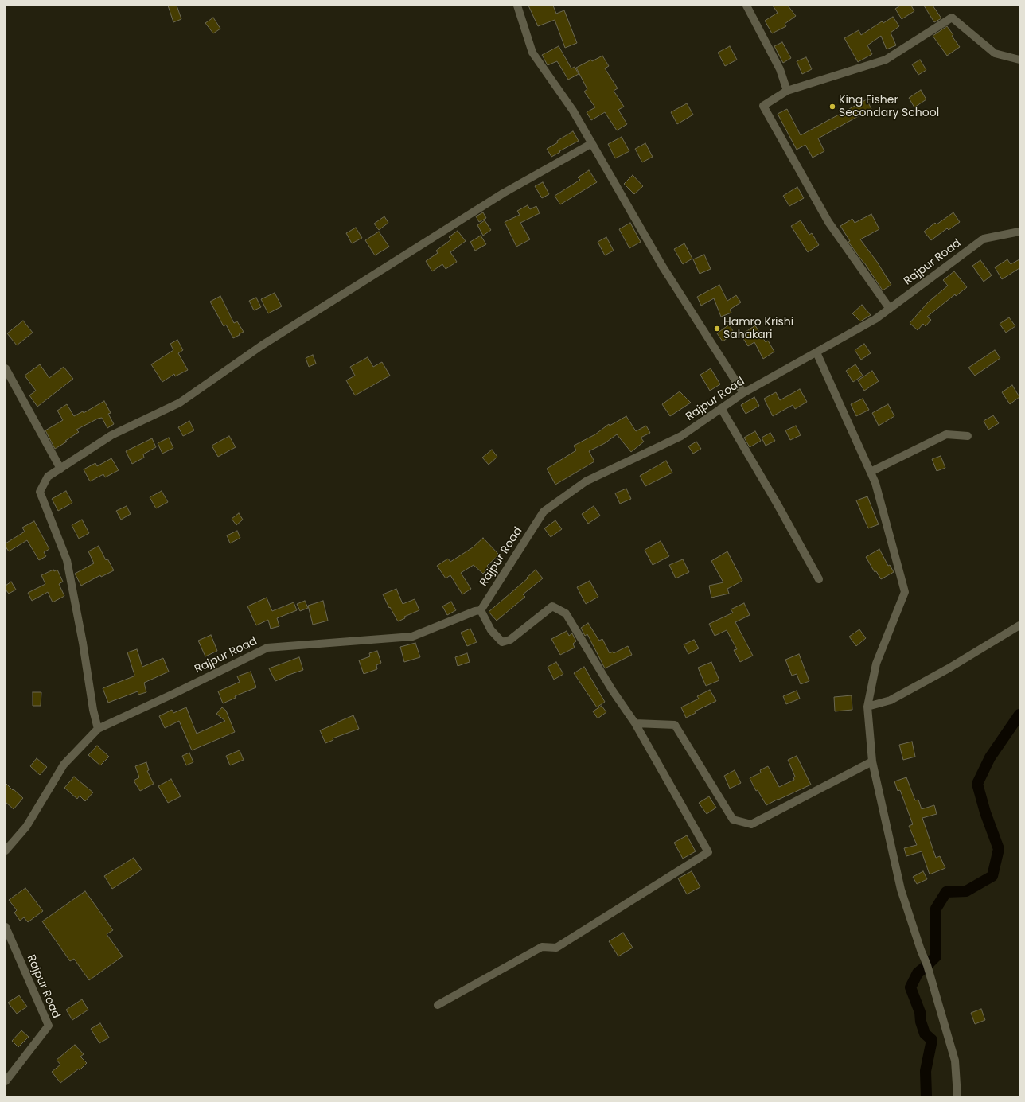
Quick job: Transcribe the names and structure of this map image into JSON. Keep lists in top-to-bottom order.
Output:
{
  "streets": {
    "street": ["Rajpur Road"]
  },
  "places": ["King Fisher Secondary School", "Hamro Krishi Sahakari"]
}
